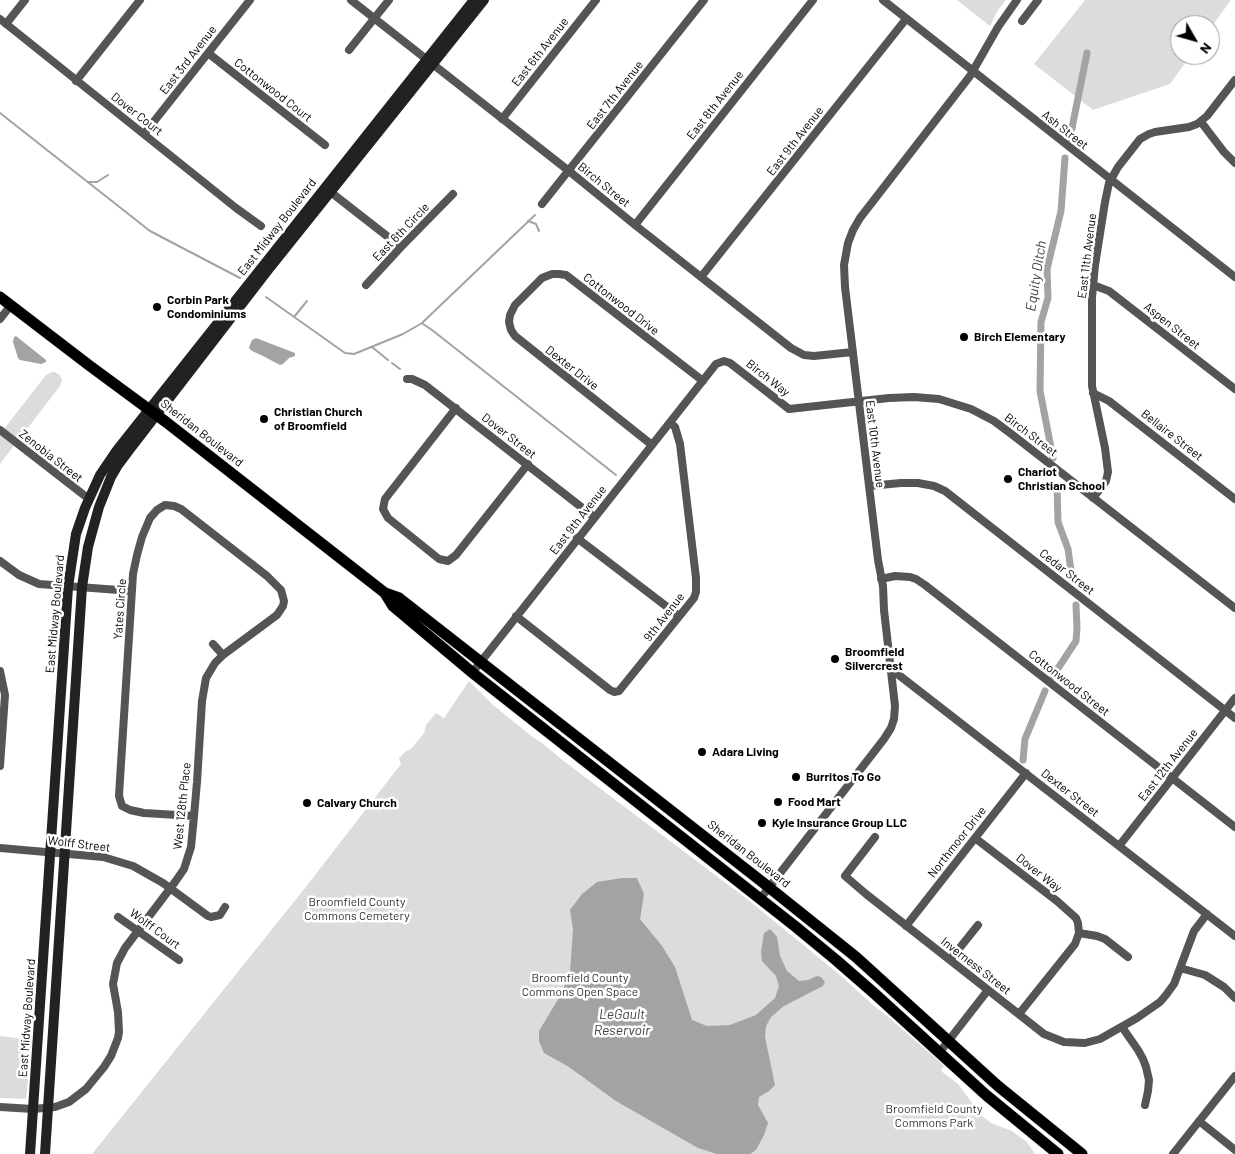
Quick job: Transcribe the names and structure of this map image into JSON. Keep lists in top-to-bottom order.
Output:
{
  "streets": {
    "main road": ["East Midway Boulevard", "Sheridan Boulevard"],
    "street": [
      "East 6th Avenue",
      "East 3rd Avenue",
      "Cottonwood Court",
      "East 7th Avenue",
      "East 8th Avenue",
      "Dover Court",
      "Ash Street",
      "East 9th Avenue",
      "Birch Street",
      "East 6th Circle",
      "East 11th Avenue",
      "Cottonwood Drive",
      "Aspen Street",
      "Dexter Drive",
      "Birch Way",
      "Bellaire Street",
      "Dover Street",
      "East 10th Avenue",
      "Zenobia Street",
      "Cedar Street",
      "Yates Circle",
      "9th Avenue",
      "Cottonwood Street",
      "East 12th Avenue",
      "Dexter Street",
      "West 128th Place",
      "Northmoor Drive",
      "Wolff Street",
      "Dover Way",
      "Wolff Court",
      "Inverness Street"
    ]
  },
  "crossings": [
    ["East 6th Avenue", "Birch Street"],
    ["East 3rd Avenue", "Cottonwood Court"],
    ["East 3rd Avenue", "Dover Court"],
    ["East 7th Avenue", "Birch Street"],
    ["East 8th Avenue", "Birch Street"],
    ["Ash Street", "East 9th Avenue"],
    ["Ash Street", "East 11th Avenue"],
    ["Ash Street", "East 10th Avenue"],
    ["East 9th Avenue", "Birch Street"],
    ["East 9th Avenue", "Cottonwood Drive"],
    ["East 9th Avenue", "Dexter Drive"],
    ["East 9th Avenue", "Birch Way"],
    ["East 9th Avenue", "Sheridan Boulevard"],
    ["East 9th Avenue", "Dover Street"],
    ["East 9th Avenue", "9th Avenue"],
    ["Birch Street", "East Midway Boulevard"],
    ["Birch Street", "East 11th Avenue"],
    ["Birch Street", "Birch Way"],
    ["Birch Street", "East 10th Avenue"],
    ["East Midway Boulevard", "Sheridan Boulevard"],
    ["East Midway Boulevard", "Zenobia Street"],
    ["East Midway Boulevard", "West 128th Place"],
    ["East Midway Boulevard", "Wolff Street"],
    ["East 11th Avenue", "Aspen Street"],
    ["East 11th Avenue", "Bellaire Street"],
    ["Cottonwood Drive", "Dexter Drive"],
    ["Cottonwood Drive", "Birch Way"],
    ["Birch Way", "East 10th Avenue"],
    ["Sheridan Boulevard", "East 10th Avenue"],
    ["East 10th Avenue", "Cedar Street"],
    ["East 10th Avenue", "Cottonwood Street"],
    ["East 10th Avenue", "Dexter Street"],
    ["Cedar Street", "East 12th Avenue"],
    ["Yates Circle", "West 128th Place"],
    ["Cottonwood Street", "East 12th Avenue"],
    ["East 12th Avenue", "Dexter Street"],
    ["Dexter Street", "Northmoor Drive"],
    ["West 128th Place", "Wolff Street"],
    ["West 128th Place", "Wolff Court"],
    ["Northmoor Drive", "Dover Way"],
    ["Northmoor Drive", "Inverness Street"]
  ],
  "water": ["Equity Ditch", "LeGault Reservoir"],
  "parks": ["Broomfield County Commons Cemetery", "Broomfield County Commons Open Space", "Broomfield County Commons Park"],
  "places": [
    "Corbin Park Condominiums",
    "Birch Elementary",
    "Christian Church of Broomfield",
    "Chariot Christian School",
    "Broomfield Silvercrest",
    "Adara Living",
    "Burritos To Go",
    "Food Mart",
    "Calvary Church",
    "Kyle Insurance Group LLC"
  ],
  "north": "bottom right"
}
